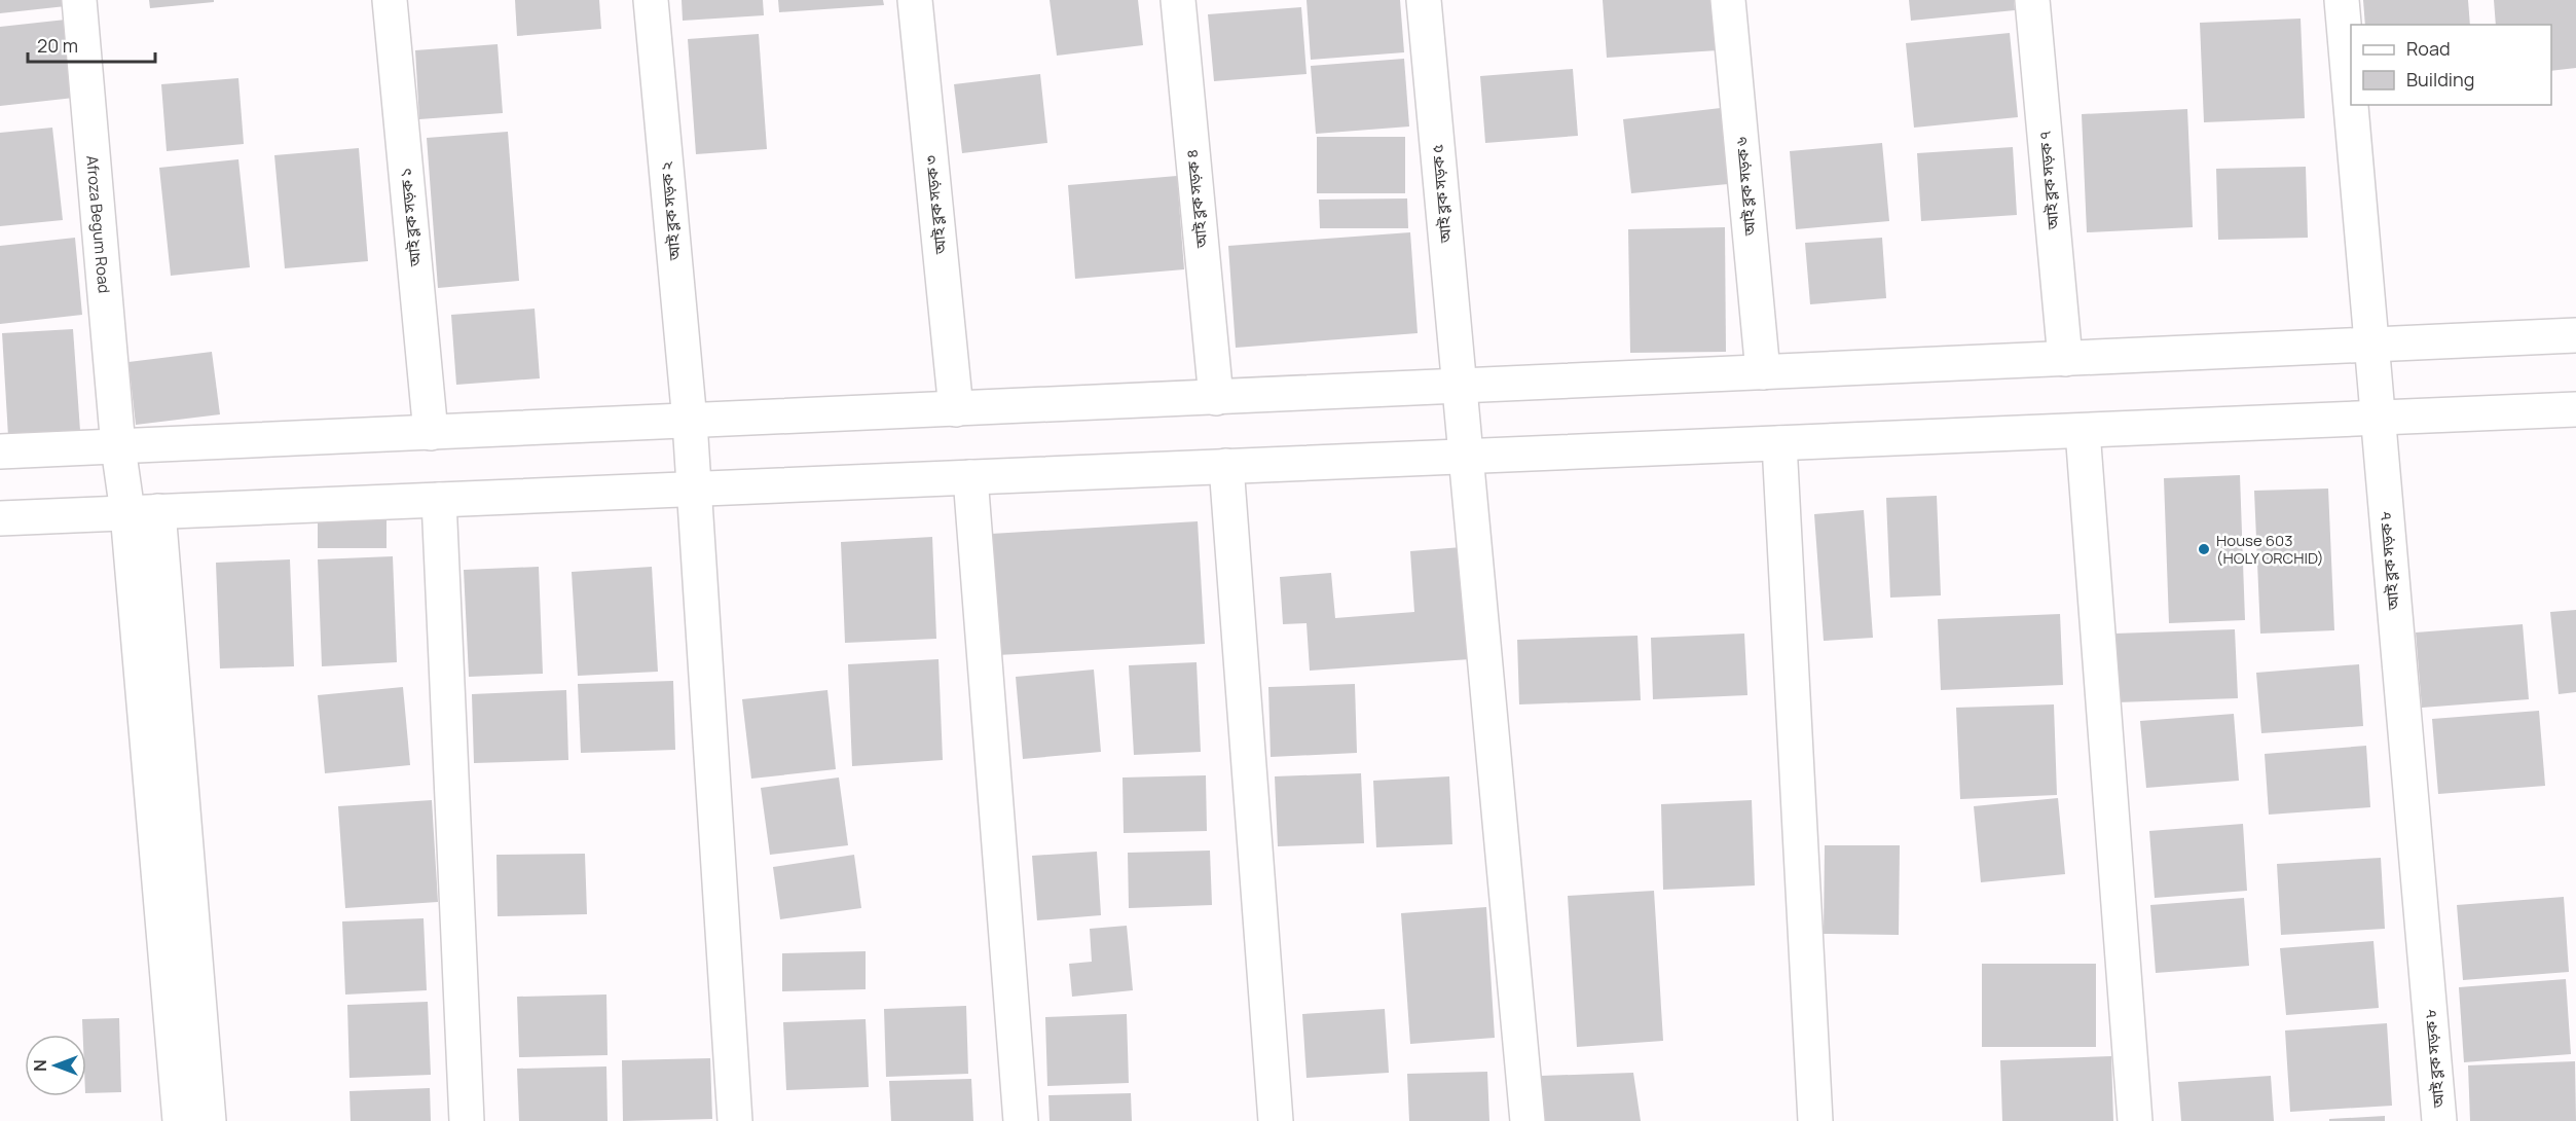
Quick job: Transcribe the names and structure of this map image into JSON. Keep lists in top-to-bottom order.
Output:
{
  "streets": {
    "street": [
      "আই ব্লক সড়ক ৭",
      "আই ব্লক সড়ক ৬",
      "আই ব্লক সড়ক ৫",
      "আই ব্লক সড়ক ৪",
      "আই ব্লক সড়ক ৩",
      "আই ব্লক সড়ক ২",
      "আই ব্লক সড়ক ১",
      "Afroza Begum Road",
      "আই ব্লক সড়ক ৮"
    ]
  },
  "places": ["House 603 (HOLY ORCHID)"],
  "legend": ["Road", "Building"],
  "scale_bar": "20 m",
  "north": "left"
}
